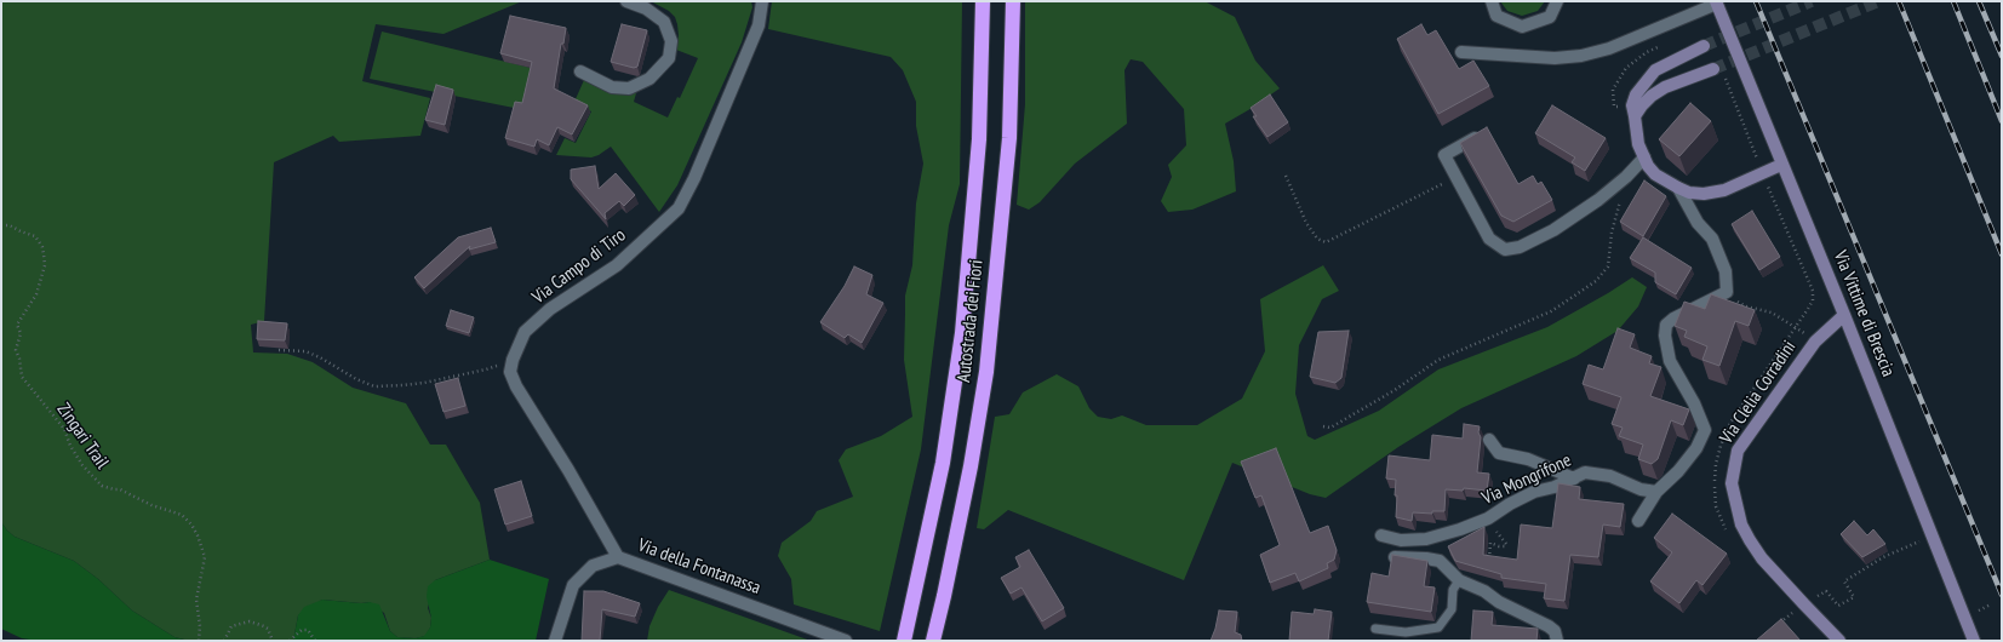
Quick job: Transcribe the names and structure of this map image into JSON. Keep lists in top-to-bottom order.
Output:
{
  "streets": {
    "highway": ["Autostrada dei Fiori"],
    "street": [
      "Via Campo di Tiro",
      "Via Vittime di Brescia",
      "Via Clelia Corradini",
      "Via Mongrifone",
      "Via della Fontanassa"
    ],
    "path": ["Zingari Trail"]
  },
  "crossings": [
    ["Via Campo di Tiro", "Via della Fontanassa"],
    ["Via Vittime di Brescia", "Via Clelia Corradini"]
  ]
}
